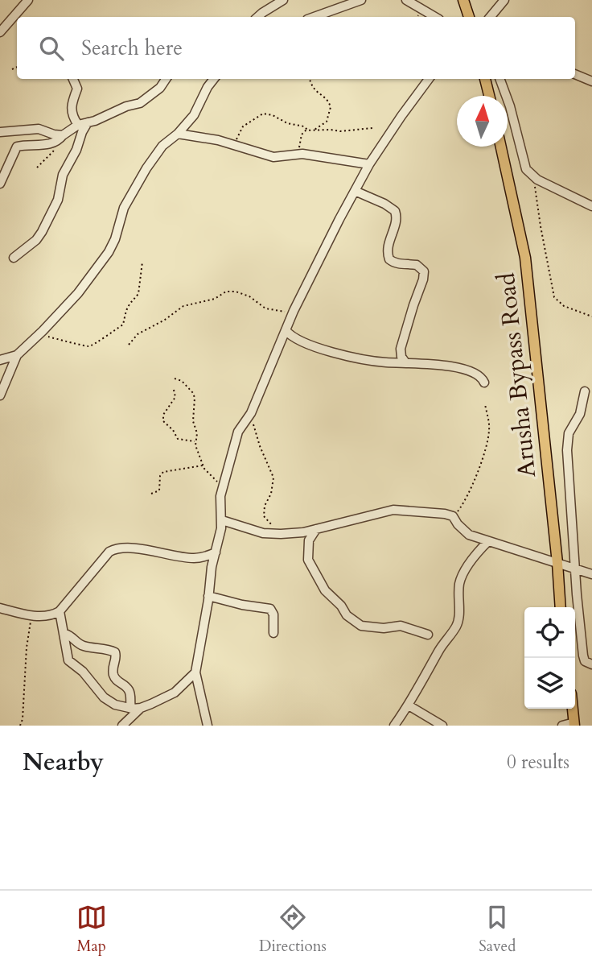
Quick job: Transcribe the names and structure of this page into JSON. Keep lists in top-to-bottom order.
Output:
{
  "streets": {
    "main road": ["Arusha Bypass Road"]
  },
  "north": "top",
  "page": {
    "search": "Search here",
    "heading": ["Nearby", "0 results"],
    "nav": ["Map", "Directions", "Saved"]
  }
}
